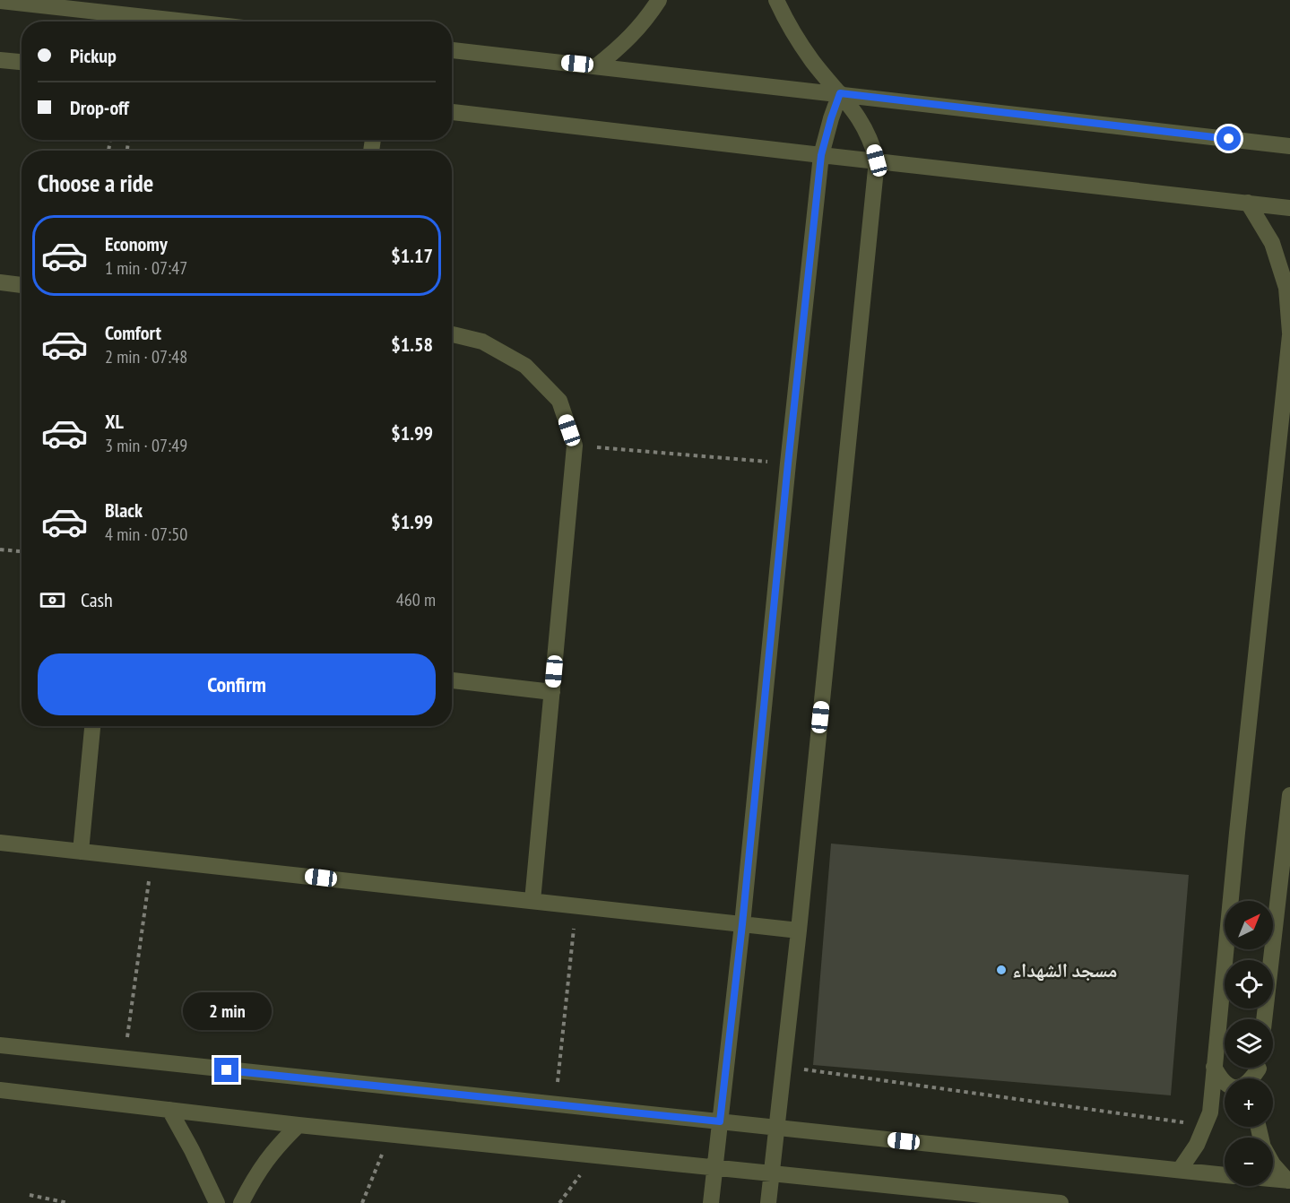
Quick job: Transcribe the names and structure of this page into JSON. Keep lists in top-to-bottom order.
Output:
{
  "places": ["مسجد الشهداء"],
  "north": "top right",
  "page": {
    "banner": ["Pickup", "Drop-off"],
    "heading": "Choose a ride",
    "list": [
      {
        "name": "Economy",
        "note": "1 min · 07:47",
        "value": "$1.17"
      },
      {
        "name": "Comfort",
        "note": "2 min · 07:48",
        "value": "$1.58"
      },
      {
        "name": "XL",
        "note": "3 min · 07:49",
        "value": "$1.99"
      },
      {
        "name": "Black",
        "note": "4 min · 07:50",
        "value": "$1.99"
      }
    ],
    "pay": ["Cash", "460 m"],
    "buttons": "Confirm",
    "map_buttons": ["+", "−"],
    "bubble": "2 min"
  }
}
